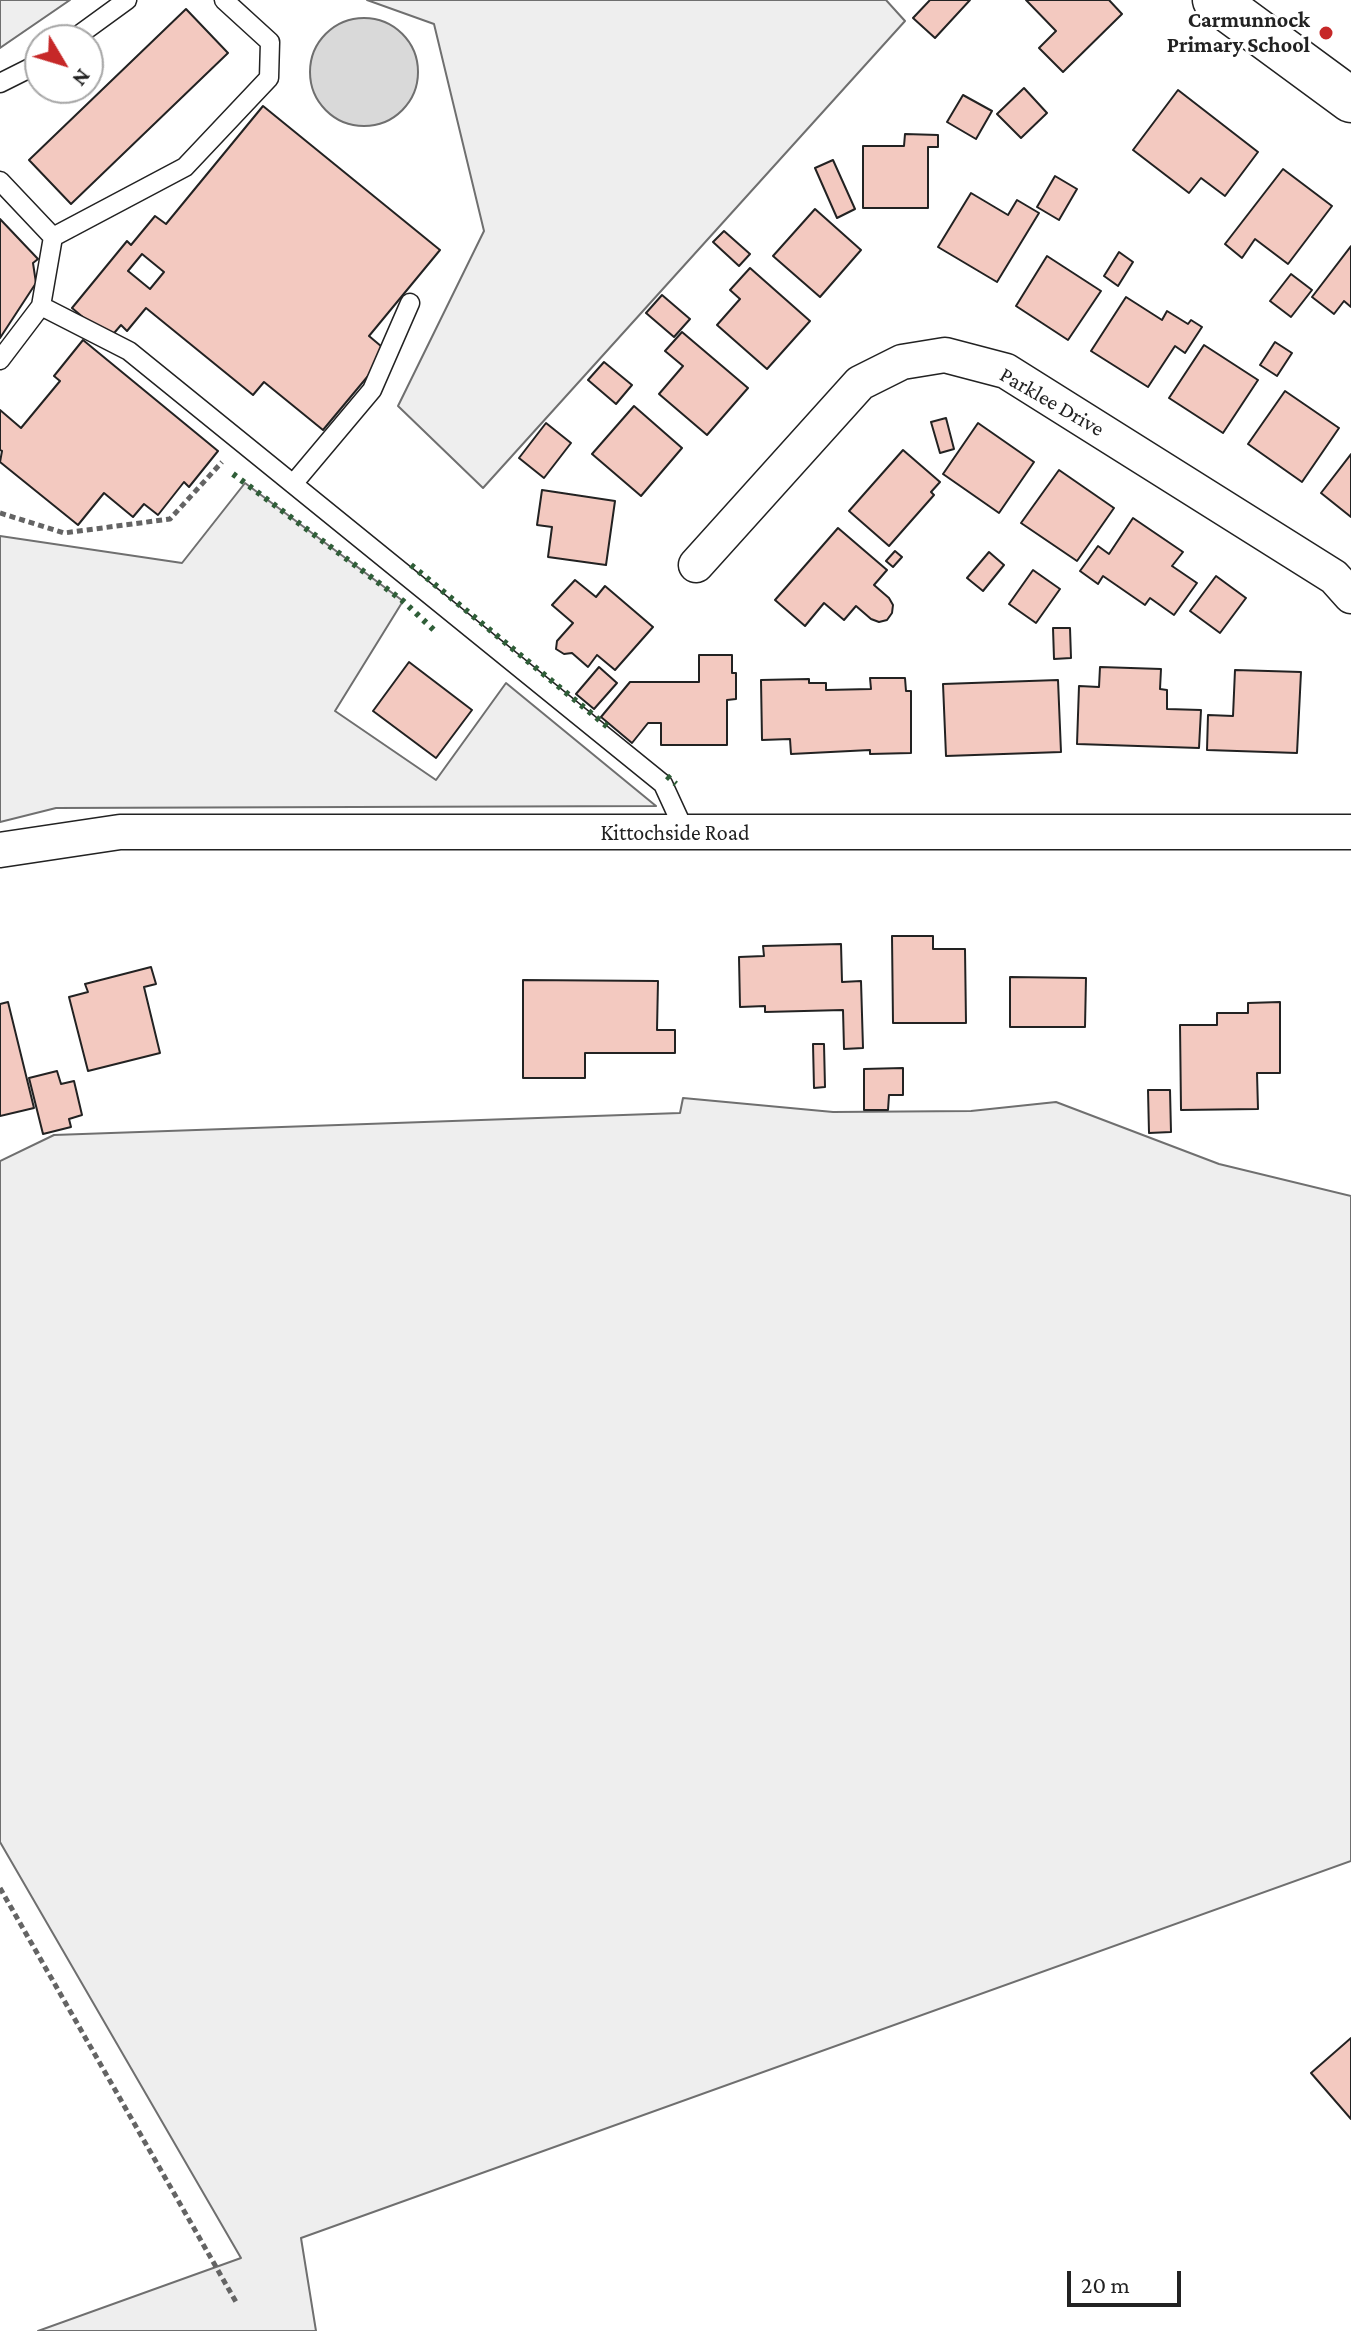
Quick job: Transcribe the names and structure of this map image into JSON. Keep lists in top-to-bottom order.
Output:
{
  "streets": {
    "street": ["Parklee Drive", "Kittochside Road"]
  },
  "places": ["Carmunnock Primary School"],
  "scale_bar": "20 m",
  "north": "bottom right"
}
